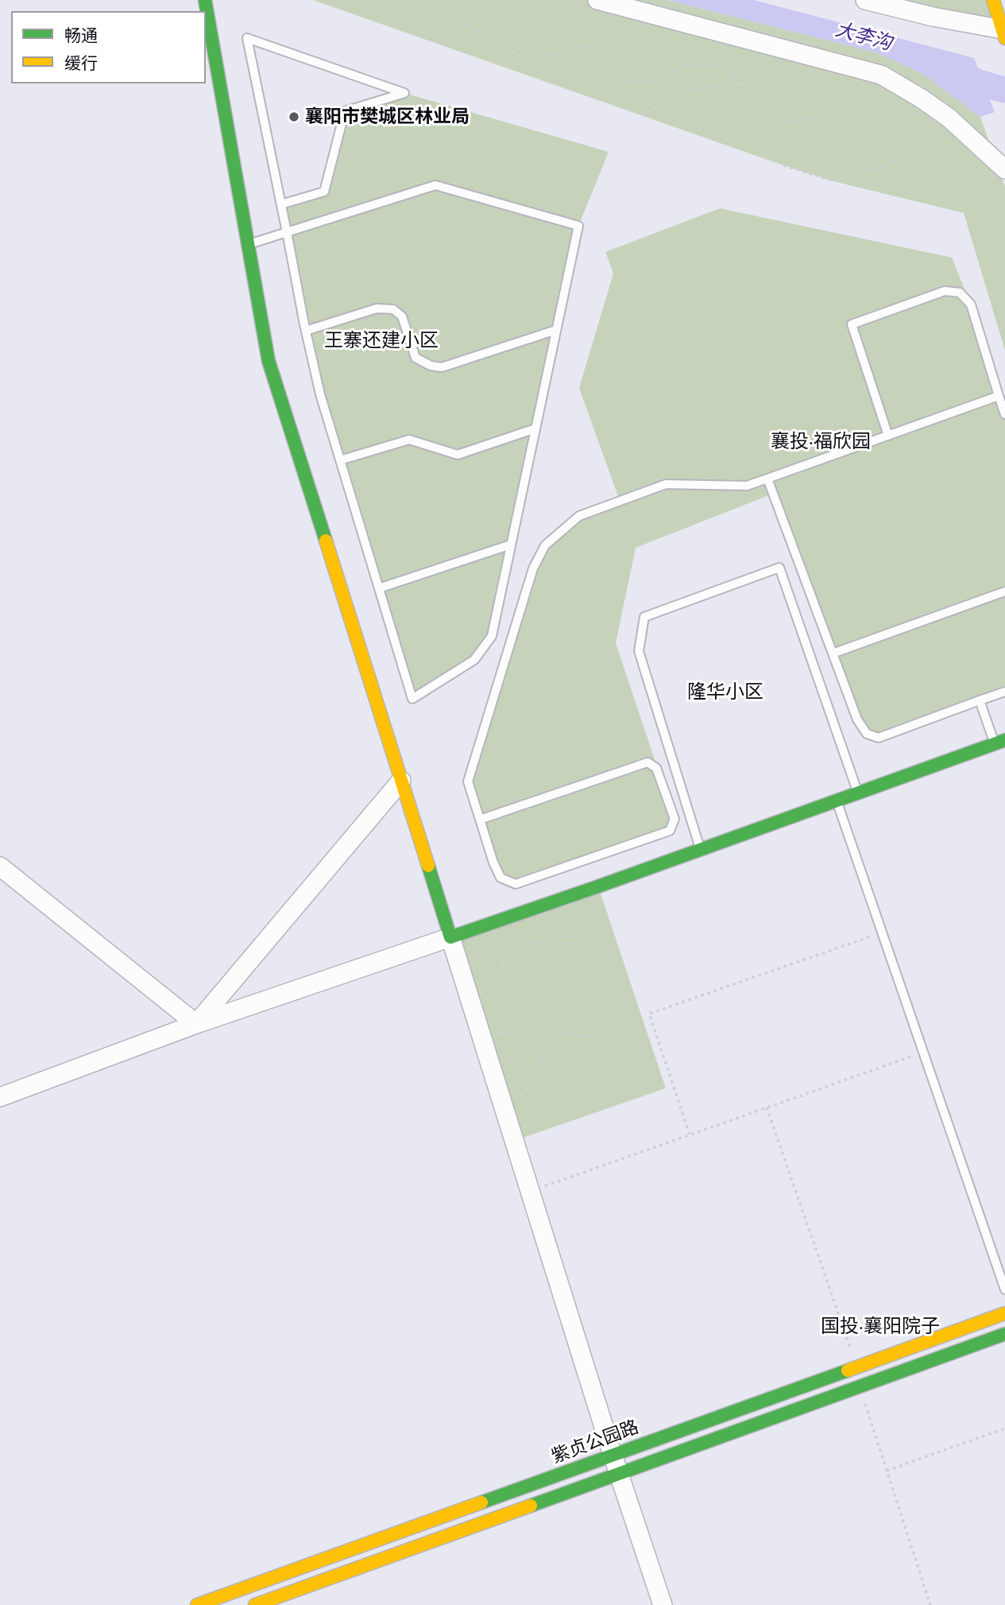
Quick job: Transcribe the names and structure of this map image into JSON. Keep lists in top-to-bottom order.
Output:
{
  "streets": {
    "main road": ["紫贞公园路"]
  },
  "districts": [
    "王寨还建小区",
    "襄投·福欣园",
    "隆华小区",
    "国投·襄阳院子"
  ],
  "water": ["大李沟"],
  "places": ["襄阳市樊城区林业局"],
  "legend": ["畅通", "缓行"]
}
